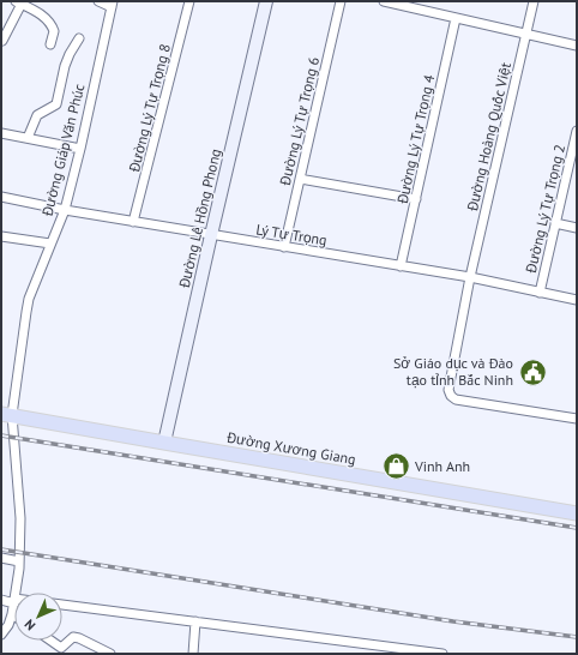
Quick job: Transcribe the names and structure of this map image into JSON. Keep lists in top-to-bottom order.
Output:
{
  "streets": {
    "main road": ["Đường Xương Giang"],
    "street": [
      "Đường Lý Tự Trọng 8",
      "Đường Lý Tự Trọng 6",
      "Đường Hoàng Quốc Việt",
      "Đường Lý Tự Trọng 4",
      "Đường Giáp Văn Phúc",
      "Đường Lý Tự Trọng 2",
      "Đường Lê Hồng Phong",
      "Lý Tự Trọng"
    ]
  },
  "crossings": [
    ["Đường Lý Tự Trọng 8", "Lý Tự Trọng"],
    ["Đường Lý Tự Trọng 6", "Lý Tự Trọng"],
    ["Đường Hoàng Quốc Việt", "Lý Tự Trọng"],
    ["Đường Lý Tự Trọng 4", "Lý Tự Trọng"],
    ["Đường Giáp Văn Phúc", "Lý Tự Trọng"],
    ["Đường Giáp Văn Phúc", "Đường Xương Giang"],
    ["Đường Lý Tự Trọng 2", "Lý Tự Trọng"],
    ["Đường Lê Hồng Phong", "Lý Tự Trọng"],
    ["Đường Lê Hồng Phong", "Đường Xương Giang"]
  ],
  "places": {
    "public building": ["Sở Giáo dục và Đào tạo tỉnh Bắc Ninh"],
    "shop": ["Vinh Anh"]
  },
  "north": "bottom left"
}
